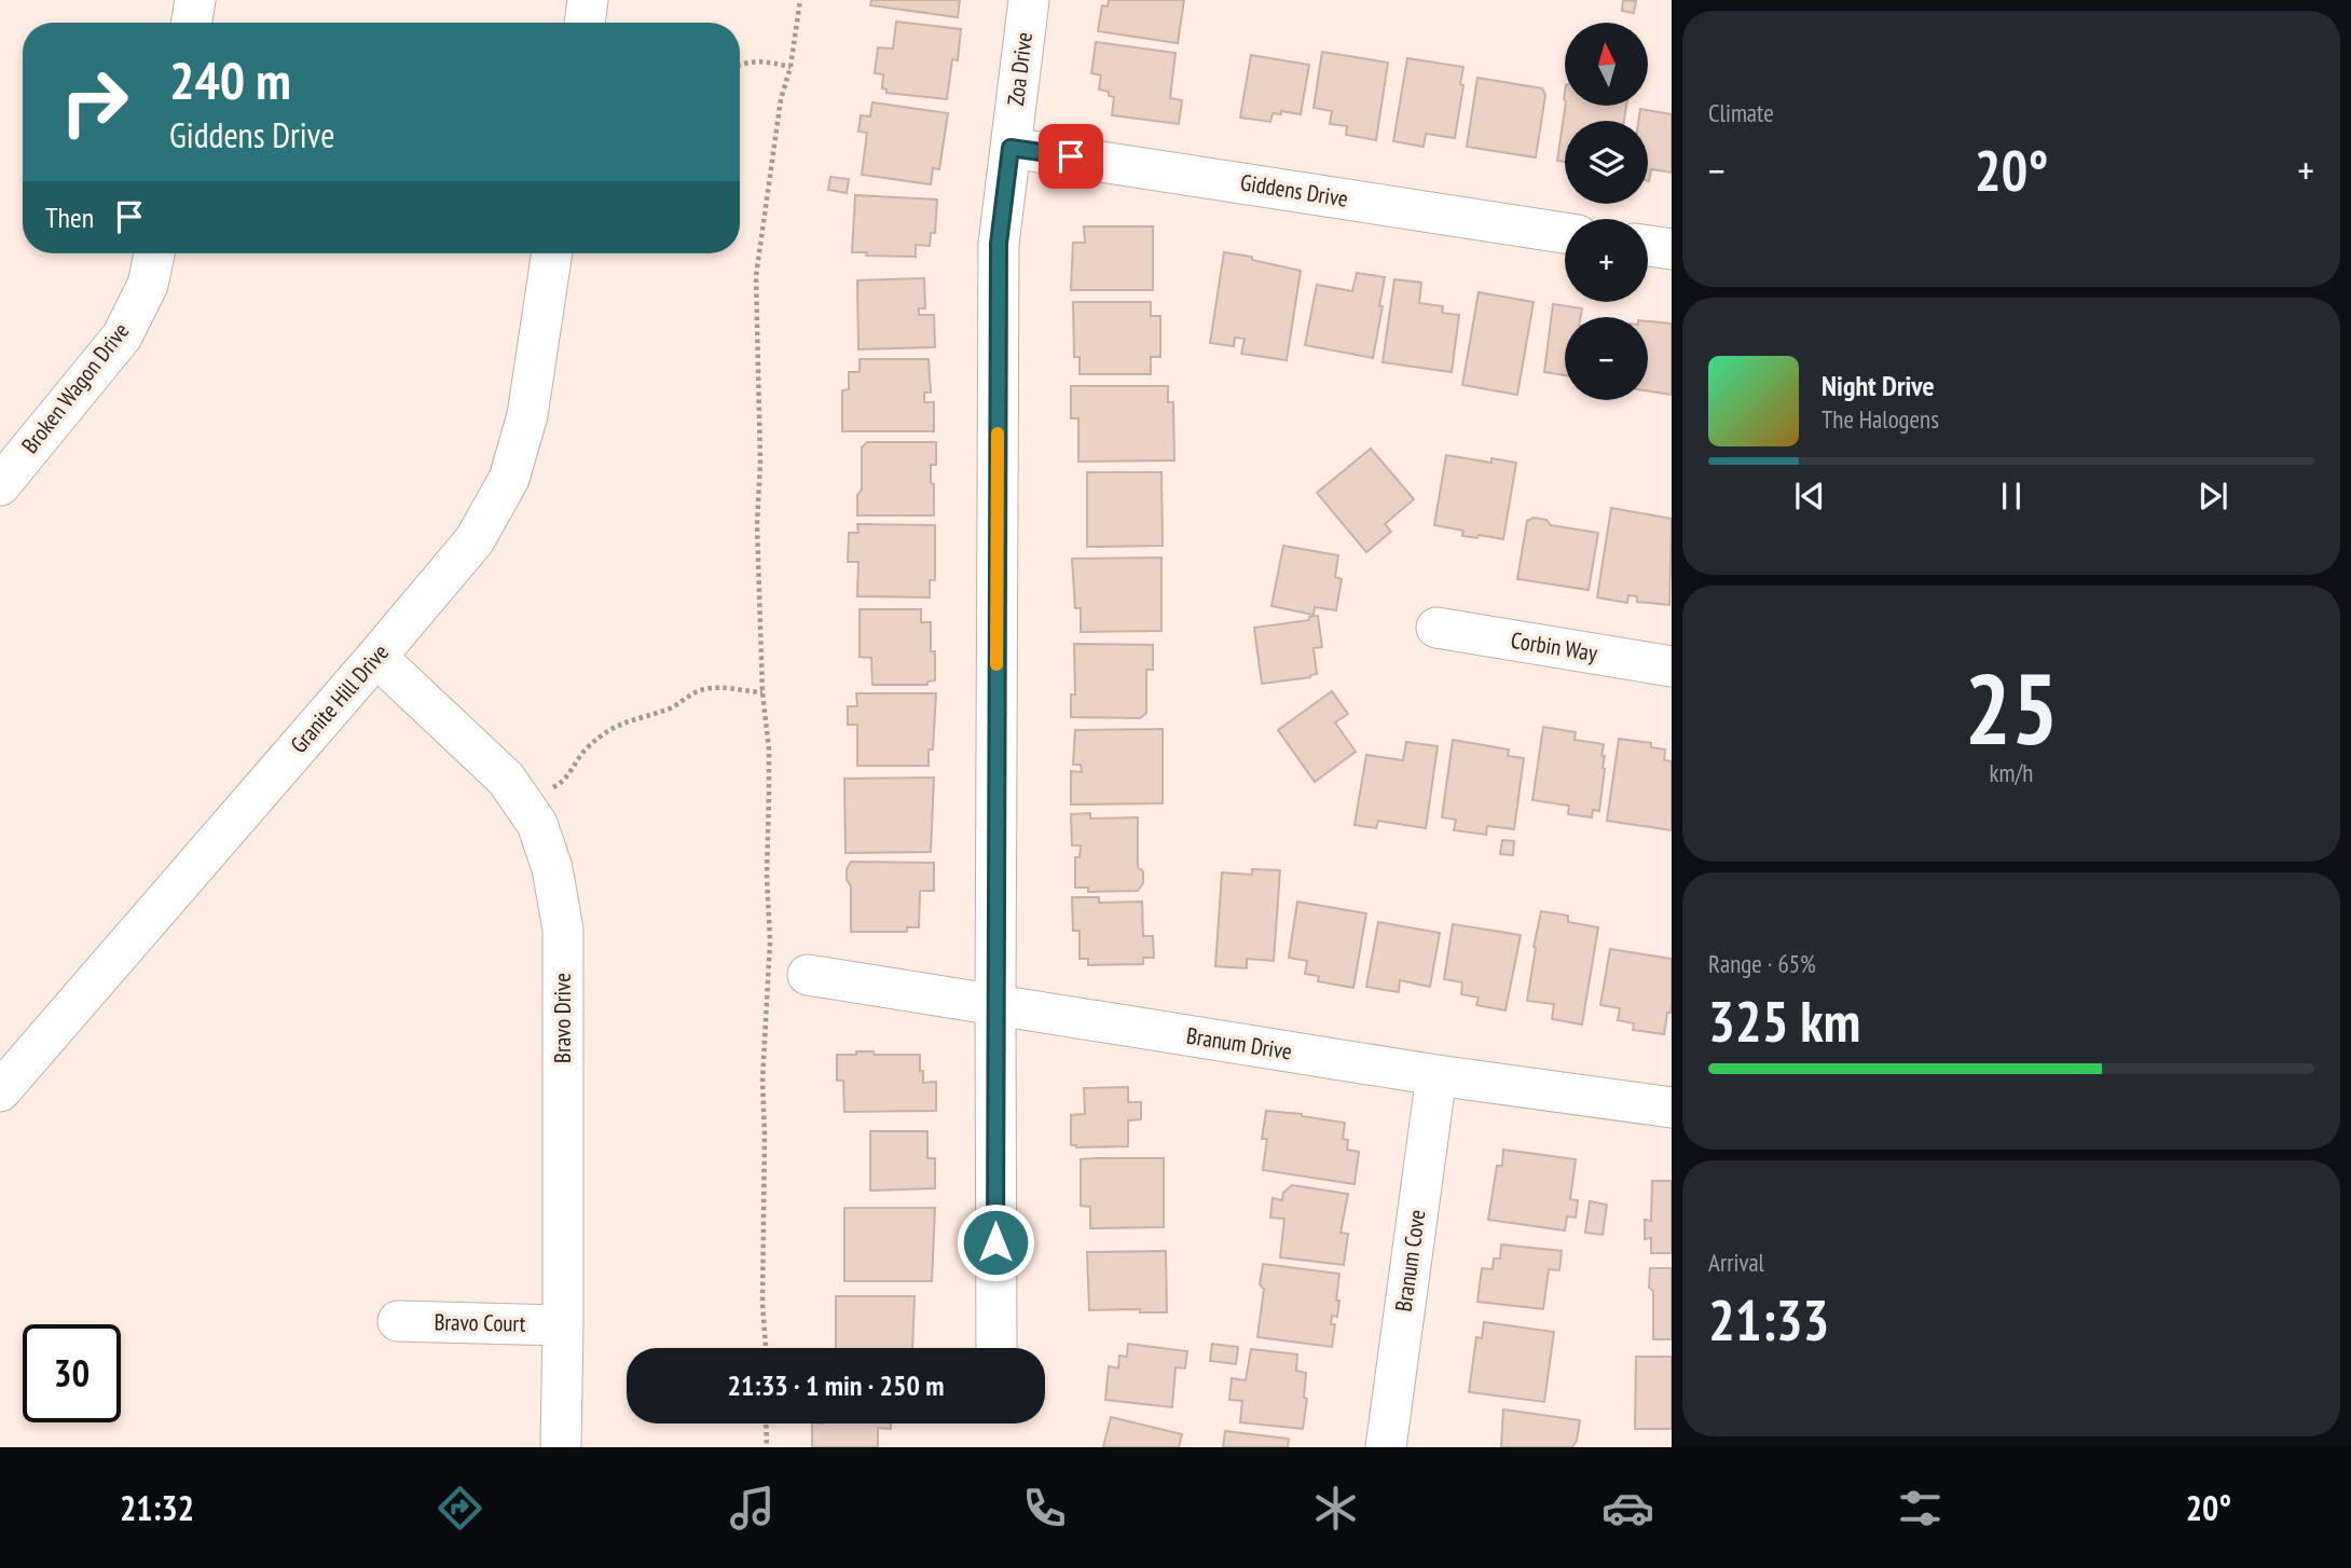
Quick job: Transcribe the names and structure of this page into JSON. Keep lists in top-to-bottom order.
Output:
{
  "streets": {
    "street": [
      "Zoa Drive",
      "Giddens Drive",
      "Broken Wagon Drive",
      "Corbin Way",
      "Granite Hill Drive",
      "Bravo Drive",
      "Branum Drive",
      "Branum Cove",
      "Bravo Court"
    ]
  },
  "crossings": [
    ["Zoa Drive", "Giddens Drive"],
    ["Zoa Drive", "Branum Drive"],
    ["Granite Hill Drive", "Bravo Drive"],
    ["Bravo Drive", "Bravo Court"],
    ["Branum Drive", "Branum Cove"]
  ],
  "north": "top",
  "page": {
    "tile": [
      "Climate",
      ["25", "km/h"],
      ["Range · 65%", "325 km"],
      ["Arrival", "21:33"]
    ],
    "map_buttons": ["+", "−"],
    "turn": ["240 m", "Giddens Drive"],
    "heat": ["−", "20°", "+"],
    "then": "Then",
    "song": ["Night Drive", "The Halogens"],
    "limit": "30",
    "trip": "21:33 · 1 min · 250 m",
    "tabs": ["21:32", "20°"]
  }
}
